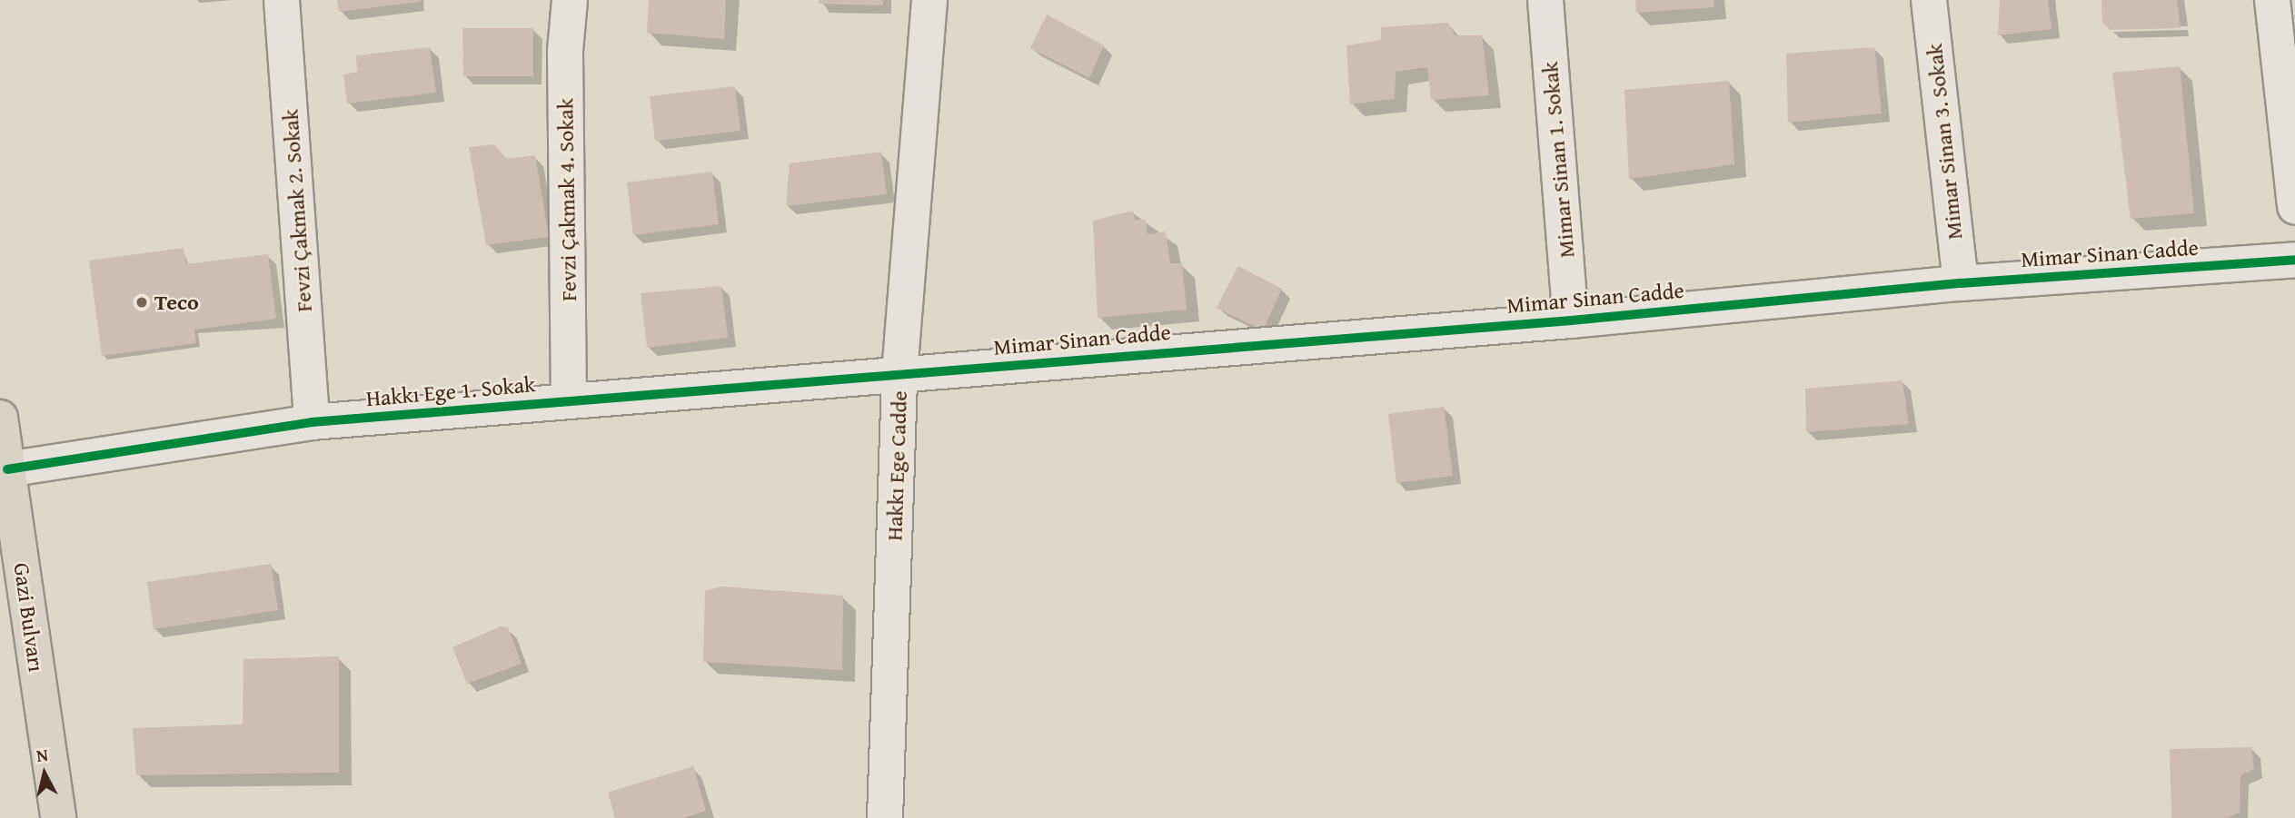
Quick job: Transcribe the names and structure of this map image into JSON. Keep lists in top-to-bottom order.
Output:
{
  "streets": {
    "main road": ["Gazi Bulvarı"],
    "street": [
      "Mimar Sinan 3. Sokak",
      "Mimar Sinan 1. Sokak",
      "Fevzi Çakmak 4. Sokak",
      "Fevzi Çakmak 2. Sokak",
      "Mimar Sinan Cadde",
      "Hakkı Ege 1. Sokak",
      "Hakkı Ege Cadde"
    ]
  },
  "crossings": [
    ["Mimar Sinan 3. Sokak", "Mimar Sinan Cadde"],
    ["Mimar Sinan 1. Sokak", "Mimar Sinan Cadde"],
    ["Fevzi Çakmak 4. Sokak", "Hakkı Ege 1. Sokak"],
    ["Fevzi Çakmak 2. Sokak", "Hakkı Ege 1. Sokak"],
    ["Mimar Sinan Cadde", "Hakkı Ege 1. Sokak"],
    ["Mimar Sinan Cadde", "Hakkı Ege Cadde"],
    ["Hakkı Ege 1. Sokak", "Hakkı Ege Cadde"],
    ["Hakkı Ege 1. Sokak", "Gazi Bulvarı"]
  ],
  "places": ["Teco"],
  "north": "top"
}
